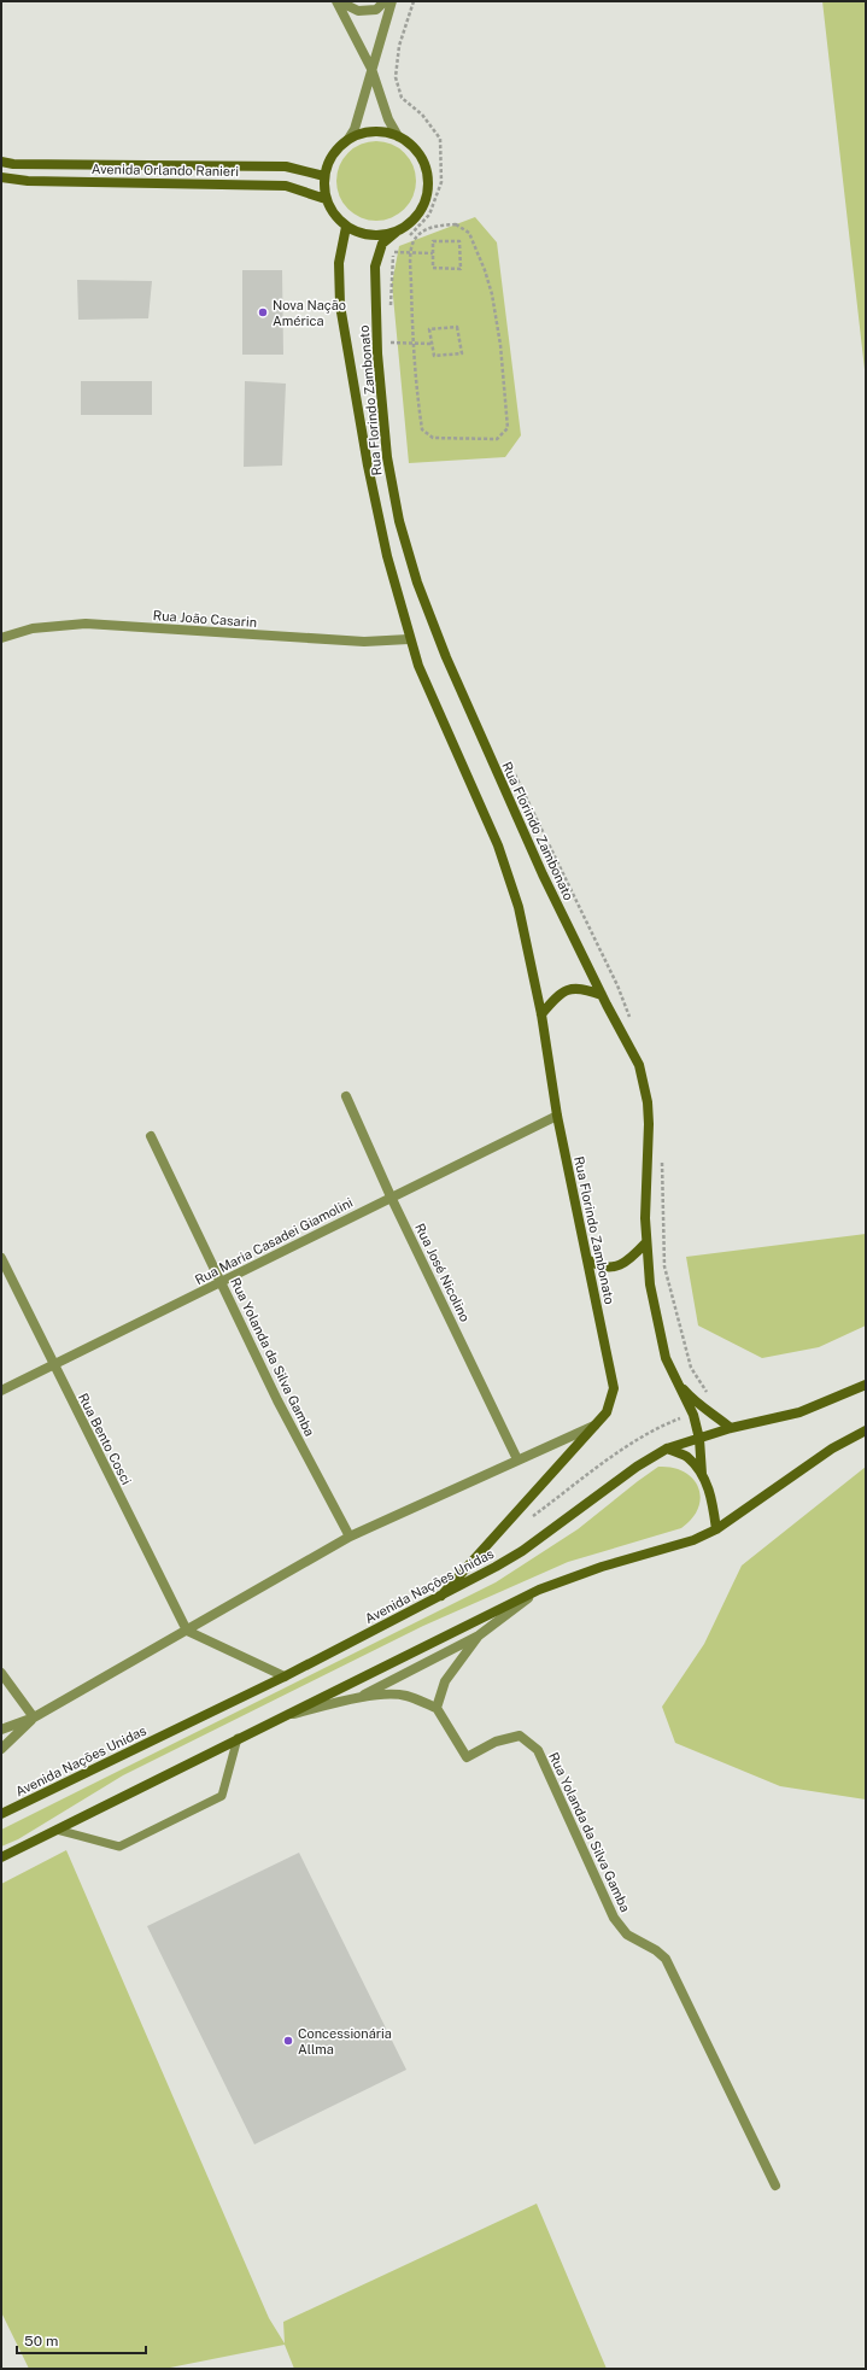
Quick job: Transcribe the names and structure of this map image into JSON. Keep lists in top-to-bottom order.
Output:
{
  "streets": {
    "main road": ["Avenida Orlando Ranieri", "Rua Florindo Zambonato", "Avenida Nações Unidas"],
    "street": [
      "Rua João Casarin",
      "Rua Maria Casadei Giamolini",
      "Rua José Nicolino",
      "Rua Yolanda da Silva Gamba",
      "Rua Bento Cosci"
    ]
  },
  "crossings": [
    ["Avenida Orlando Ranieri", "Rua Florindo Zambonato"],
    ["Rua Florindo Zambonato", "Rua João Casarin"],
    ["Rua Florindo Zambonato", "Rua Maria Casadei Giamolini"],
    ["Rua Florindo Zambonato", "Avenida Nações Unidas"],
    ["Rua Maria Casadei Giamolini", "Rua José Nicolino"],
    ["Rua Maria Casadei Giamolini", "Rua Yolanda da Silva Gamba"],
    ["Rua Maria Casadei Giamolini", "Rua Bento Cosci"]
  ],
  "places": ["Nova Nação América", "Concessionária Allma"],
  "scale_bar": "50 m"
}
